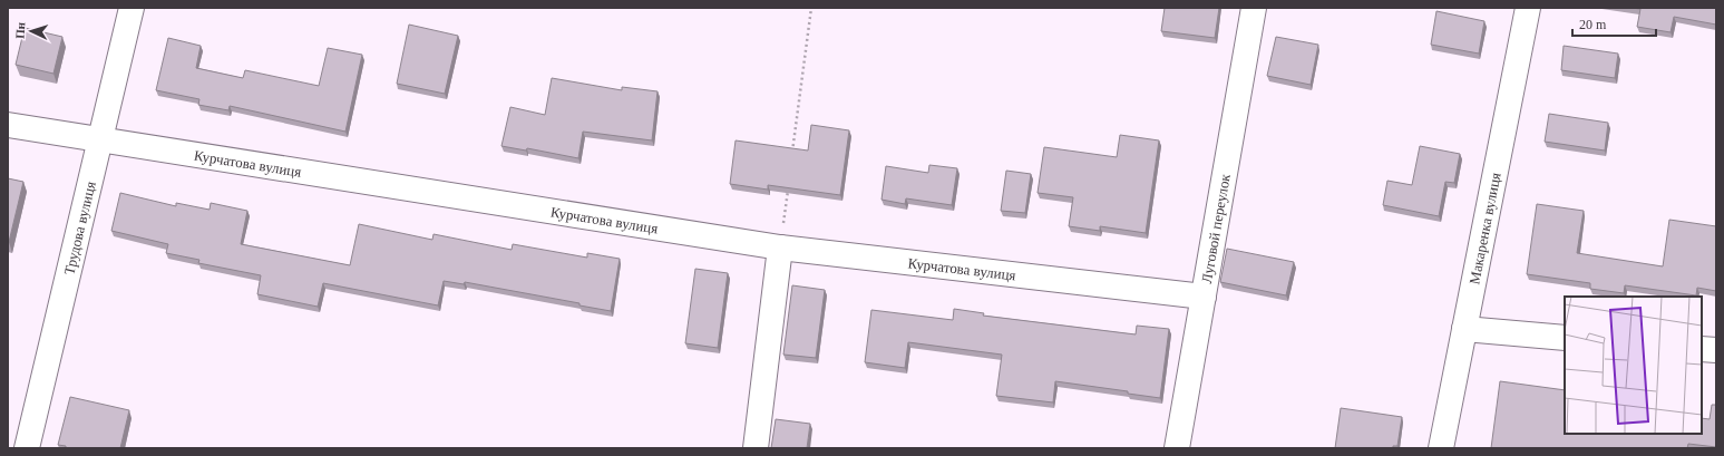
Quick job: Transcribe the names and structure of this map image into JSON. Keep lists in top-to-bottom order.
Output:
{
  "streets": {
    "street": [
      "Курчатова вулиця",
      "Трудова вулиця",
      "Макаренка вулиця",
      "Луговой переулок"
    ]
  },
  "crossings": [
    ["Курчатова вулиця", "Трудова вулиця"],
    ["Курчатова вулиця", "Луговой переулок"]
  ],
  "scale_bar": "20 m",
  "north": "left"
}
